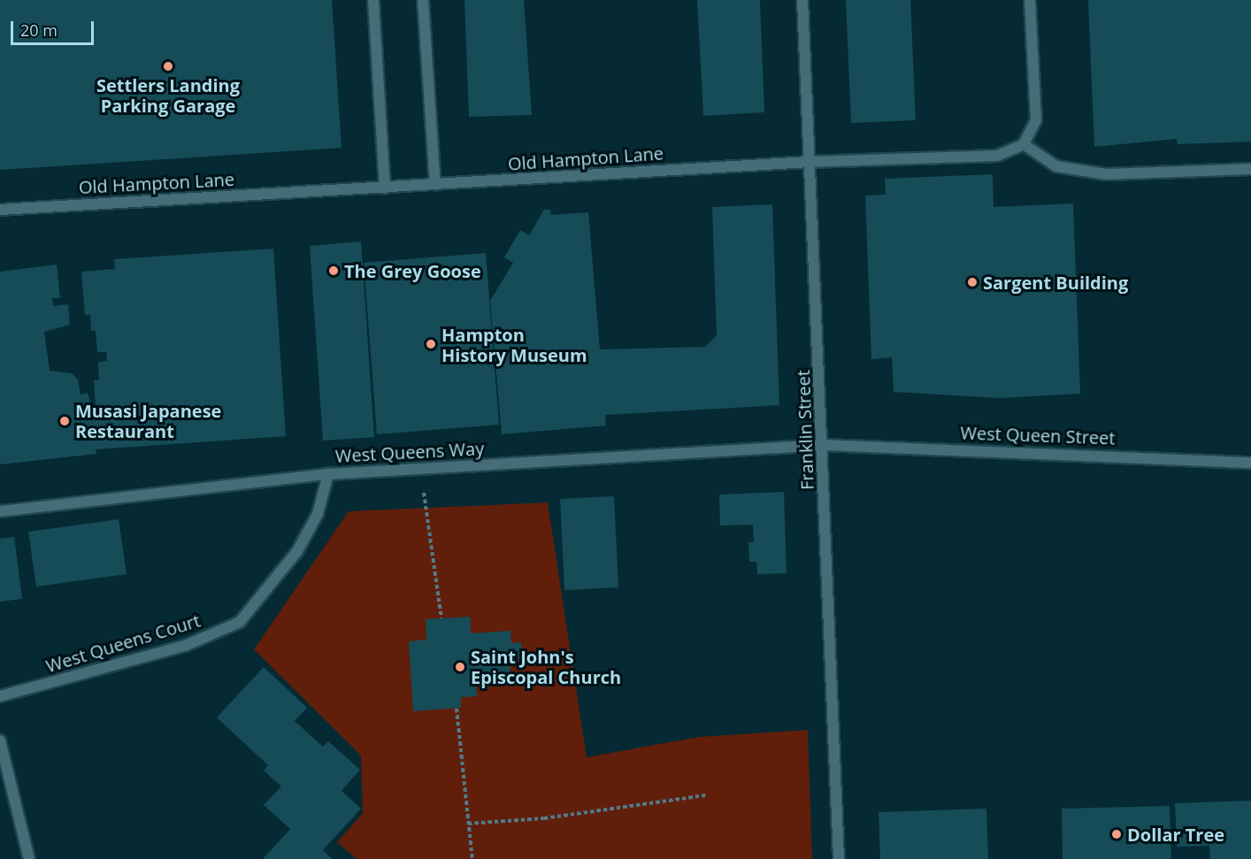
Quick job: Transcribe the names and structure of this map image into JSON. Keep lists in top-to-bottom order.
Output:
{
  "streets": {
    "street": [
      "Old Hampton Lane",
      "Franklin Street",
      "West Queen Street",
      "West Queens Way",
      "West Queens Court"
    ]
  },
  "crossings": [
    ["Old Hampton Lane", "Franklin Street"],
    ["Franklin Street", "West Queen Street"],
    ["Franklin Street", "West Queens Way"],
    ["West Queen Street", "West Queens Way"],
    ["West Queens Way", "West Queens Court"]
  ],
  "places": [
    "Settlers Landing Parking Garage",
    "The Grey Goose",
    "Sargent Building",
    "Hampton History Museum",
    "Musasi Japanese Restaurant",
    "Saint John's Episcopal Church",
    "Dollar Tree"
  ],
  "scale_bar": "20 m"
}
